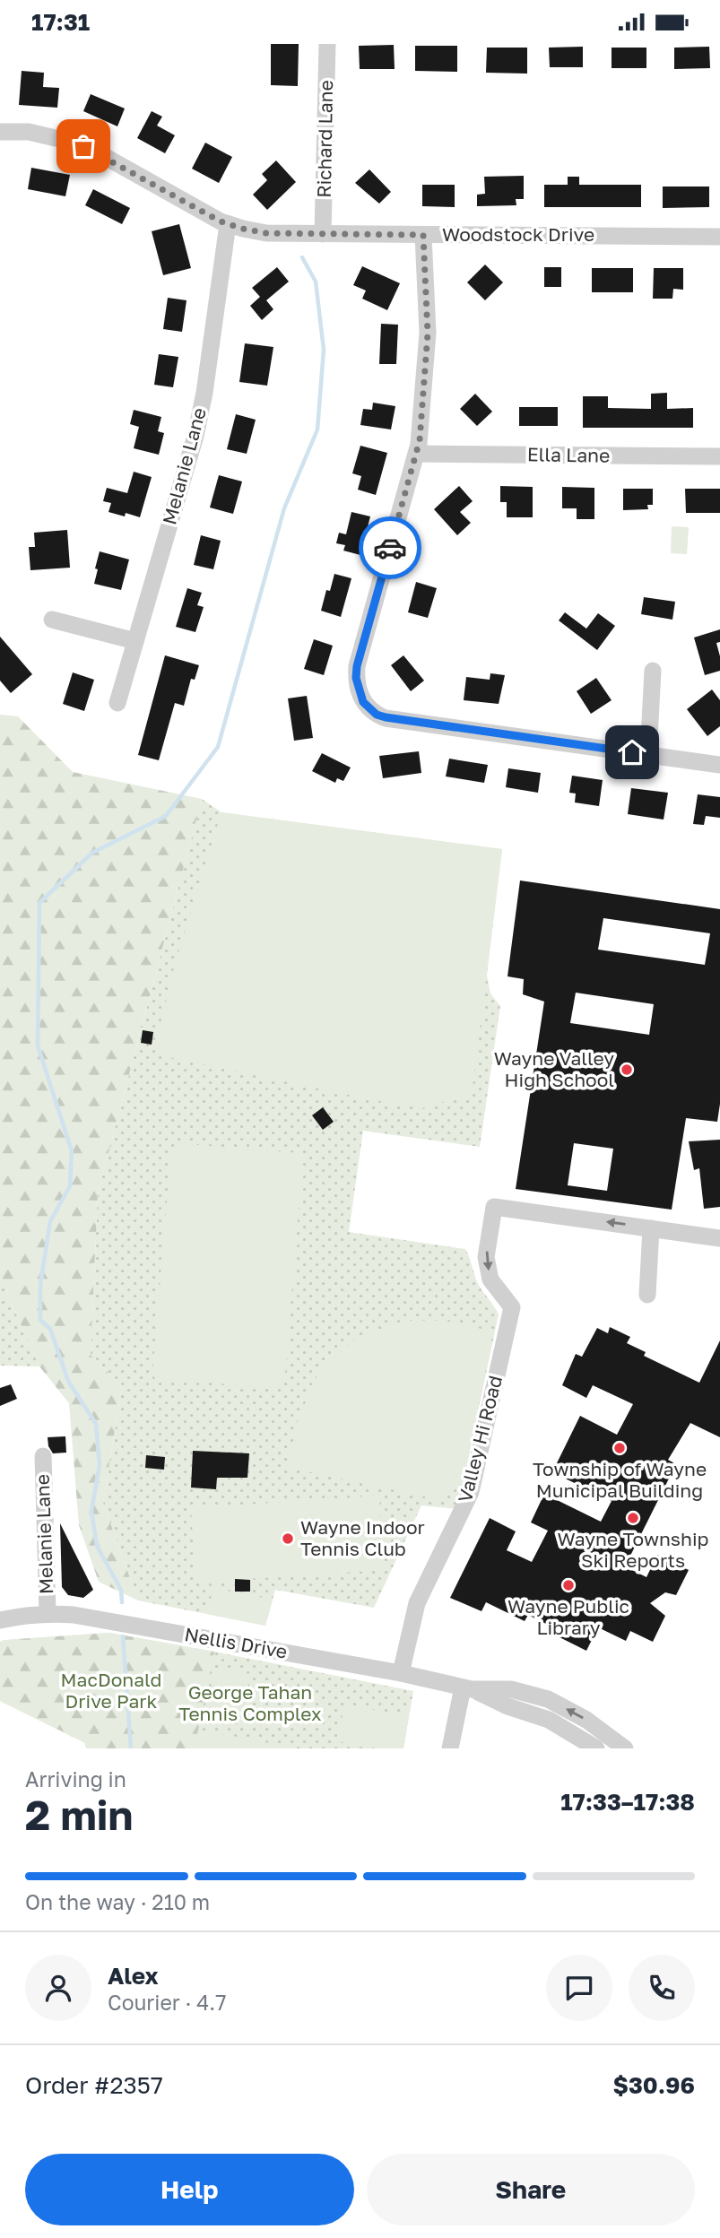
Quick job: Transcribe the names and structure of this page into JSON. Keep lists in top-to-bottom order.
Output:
{
  "streets": {
    "street": [
      "Richard Lane",
      "Woodstock Drive",
      "Ella Lane",
      "Melanie Lane",
      "Valley Hi Road",
      "Nellis Drive"
    ]
  },
  "crossings": [
    ["Richard Lane", "Woodstock Drive"],
    ["Woodstock Drive", "Melanie Lane"],
    ["Melanie Lane", "Nellis Drive"],
    ["Valley Hi Road", "Nellis Drive"]
  ],
  "parks": ["MacDonald Drive Park", "George Tahan Tennis Complex"],
  "places": [
    "Wayne Valley High School",
    "Township of Wayne Municipal Building",
    "Wayne Township Ski Reports",
    "Wayne Indoor Tennis Club",
    "Wayne Public Library"
  ],
  "page": {
    "status": "17:31",
    "heading": ["2 min", "Arriving in", "17:33–17:38"],
    "panel": [
      "Alex",
      "Courier · 4.7",
      "Order #2357",
      "$30.96"
    ],
    "bar": "On the way · 210 m",
    "buttons": ["Help", "Share"]
  }
}
